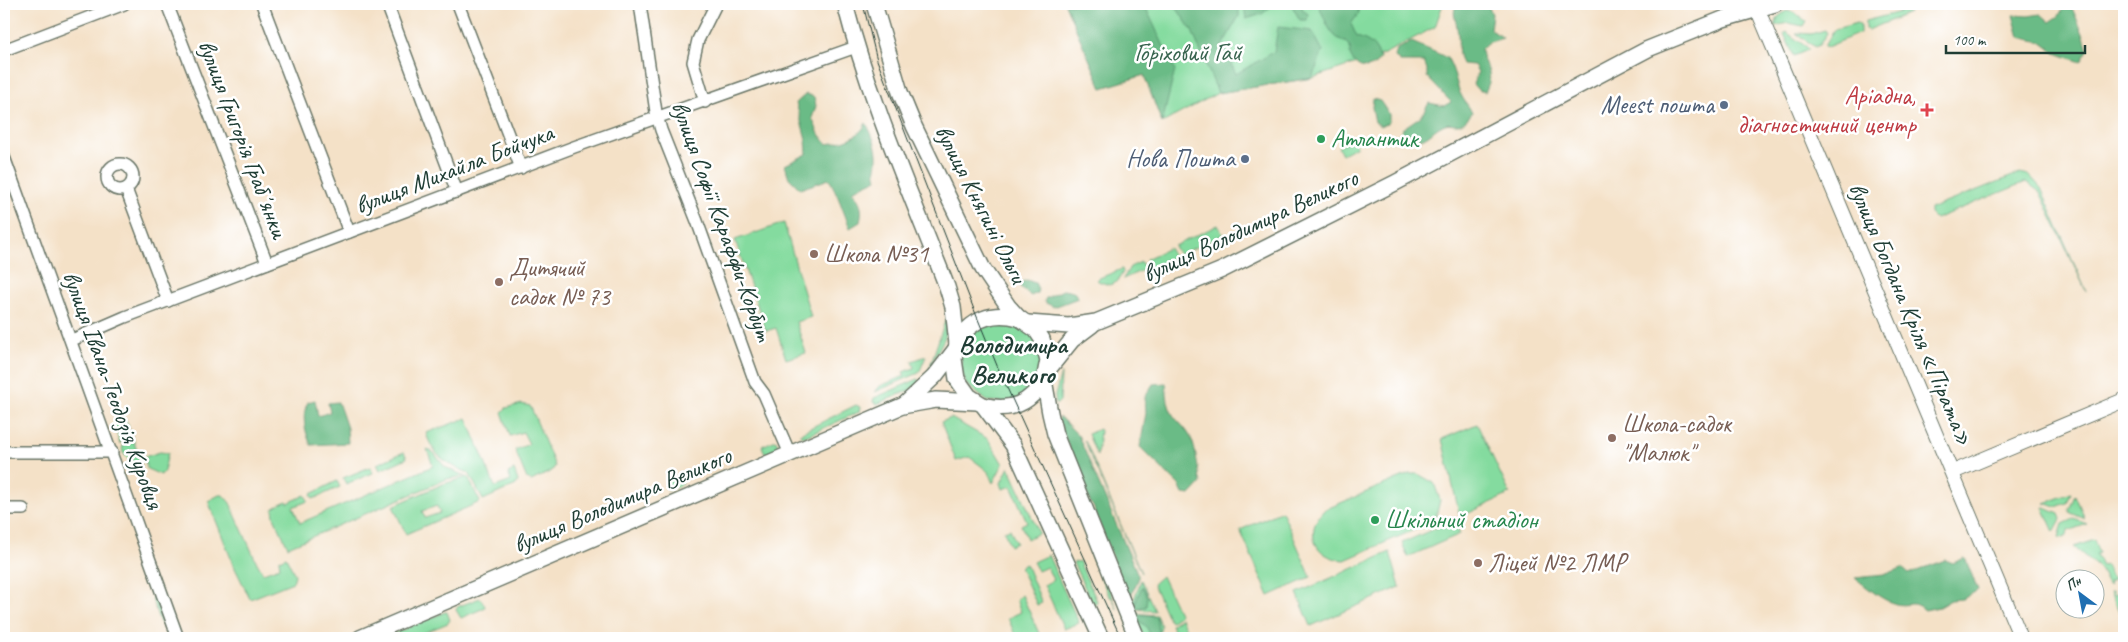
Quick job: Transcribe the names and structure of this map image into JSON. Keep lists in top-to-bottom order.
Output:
{
  "streets": {
    "main road": ["вулиця Княгині Ольги", "вулиця Володимира Великого"],
    "street": [
      "вулиця Григорія Грабʼянки",
      "вулиця Михайла Бойчука",
      "вулиця Софії Караффи-Корбут",
      "вулиця Богдана Кріля «Пірата»",
      "вулиця Івана-Теодозія Куровця"
    ]
  },
  "crossings": [
    ["вулиця Григорія Грабʼянки", "вулиця Михайла Бойчука"],
    ["вулиця Михайла Бойчука", "вулиця Софії Караффи-Корбут"],
    ["вулиця Михайла Бойчука", "вулиця Івана-Теодозія Куровця"],
    ["вулиця Княгині Ольги", "вулиця Володимира Великого"],
    ["вулиця Софії Караффи-Корбут", "вулиця Володимира Великого"],
    ["вулиця Володимира Великого", "вулиця Богдана Кріля «Пірата»"]
  ],
  "districts": ["Володимира Великого"],
  "parks": ["Горіховий Гай"],
  "places": {
    "other": [
      "Meest пошта",
      "Атлантик",
      "Нова Пошта",
      "Школа №31",
      "Дитячий садок № 73",
      "Школа-садок \"Малюк\"",
      "Шкільний стадіон",
      "Ліцей №2 ЛМР"
    ],
    "health": ["Аріадна, діагностичний центр"]
  },
  "scale_bar": "100 m",
  "north": "top left"
}
